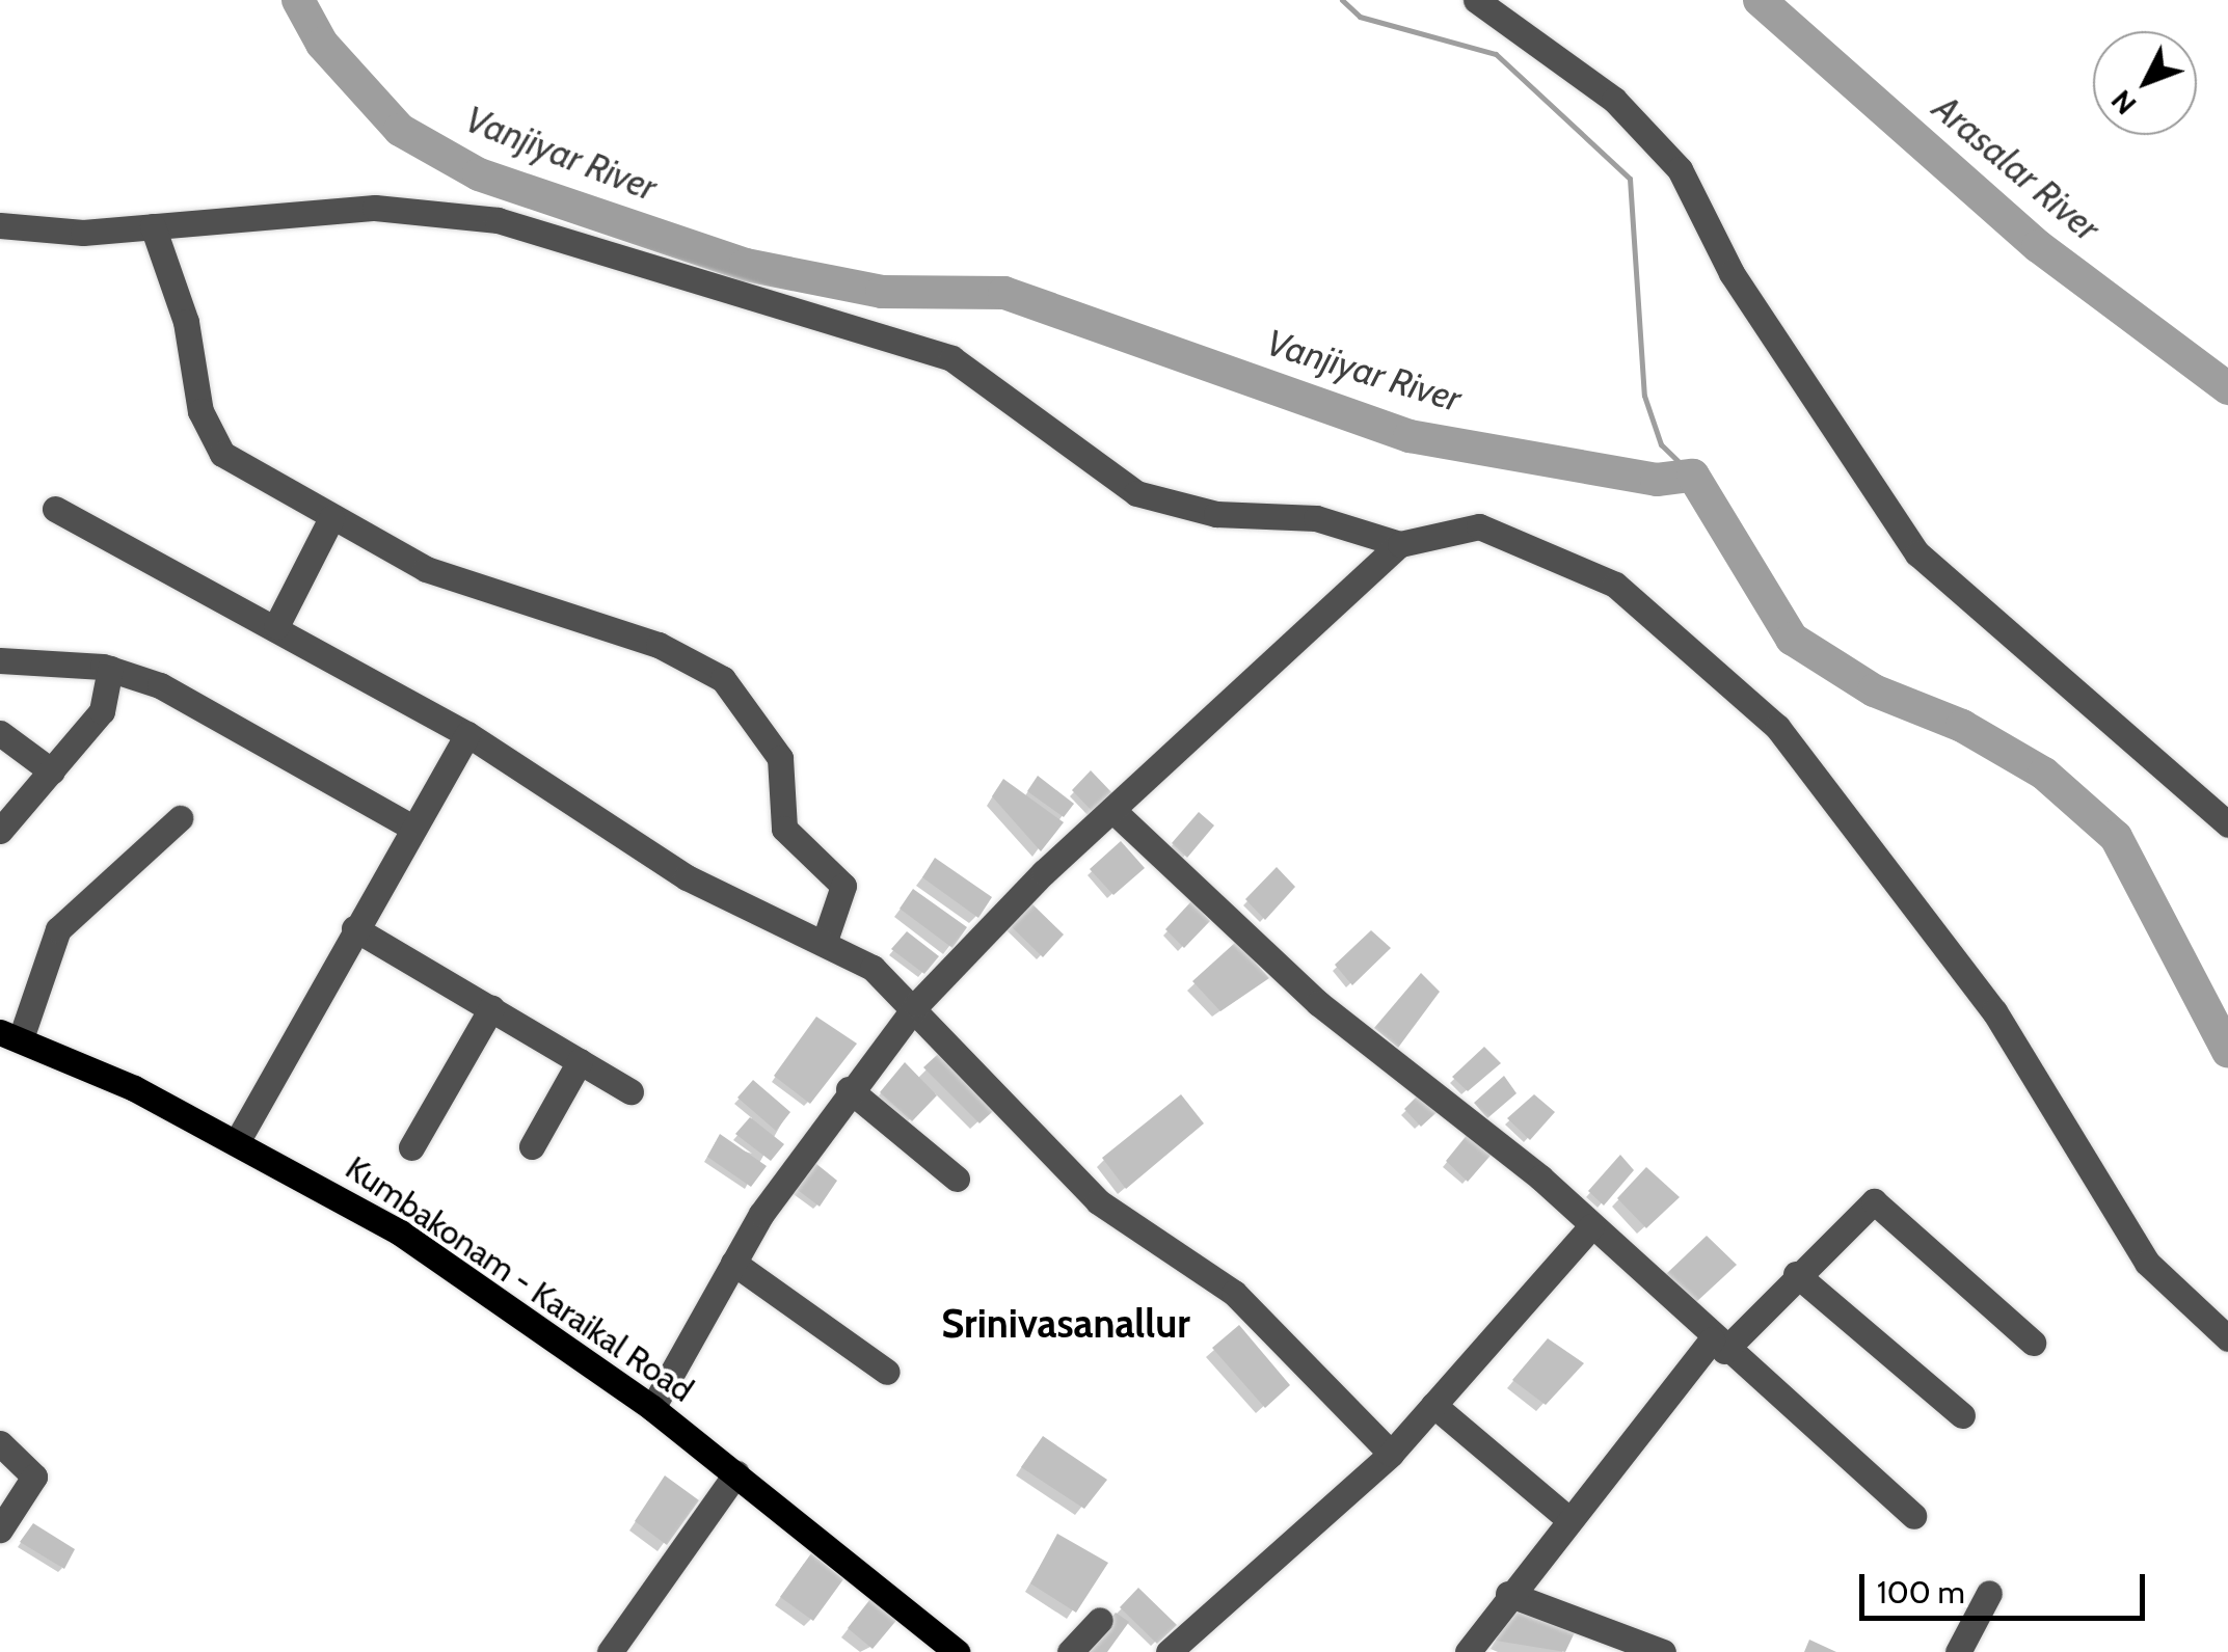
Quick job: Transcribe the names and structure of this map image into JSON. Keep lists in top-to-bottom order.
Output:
{
  "streets": {
    "main road": ["Kumbakonam - Karaikal Road"]
  },
  "districts": ["Srinivasanallur"],
  "water": ["Vanjiyar River", "Arasalar River"],
  "scale_bar": "100 m",
  "north": "bottom left"
}
